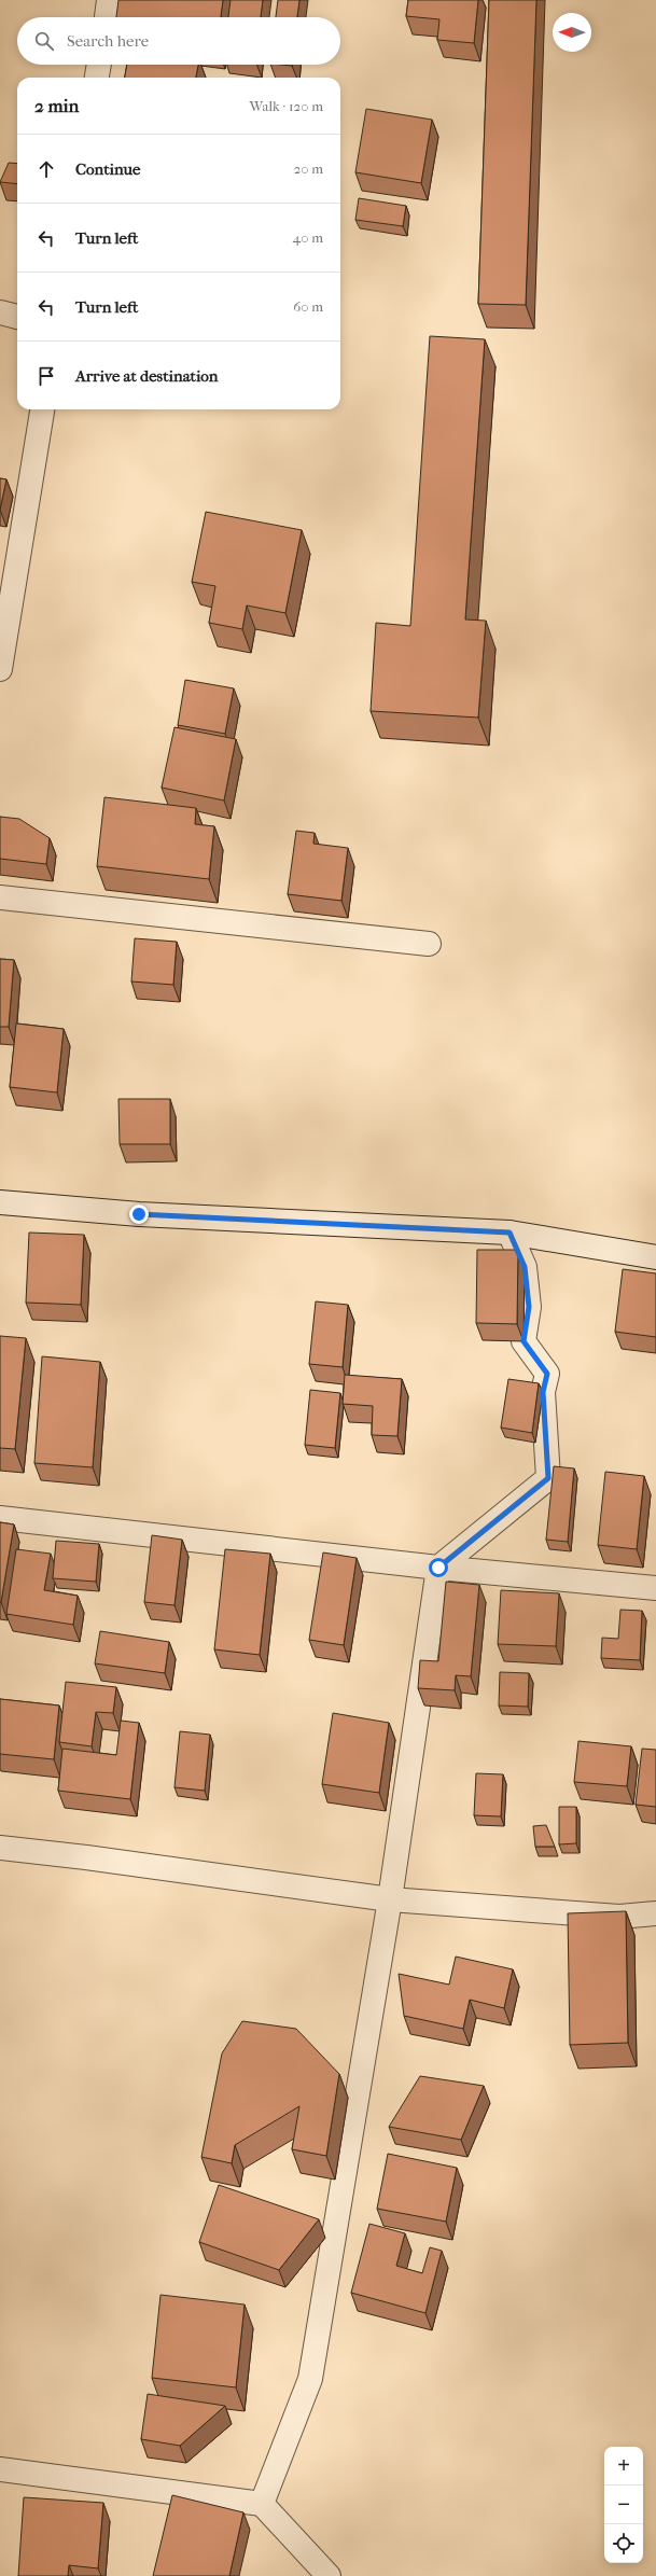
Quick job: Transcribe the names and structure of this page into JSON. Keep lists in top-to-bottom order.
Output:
{
  "north": "left",
  "page": {
    "search": "Search here",
    "heading": ["2 min", "Walk · 120 m"],
    "list": [
      ["Continue", "20 m"],
      ["Turn left", "40 m"],
      ["Turn left", "60 m"],
      "Arrive at destination"
    ],
    "map_buttons": ["+", "−"]
  }
}
